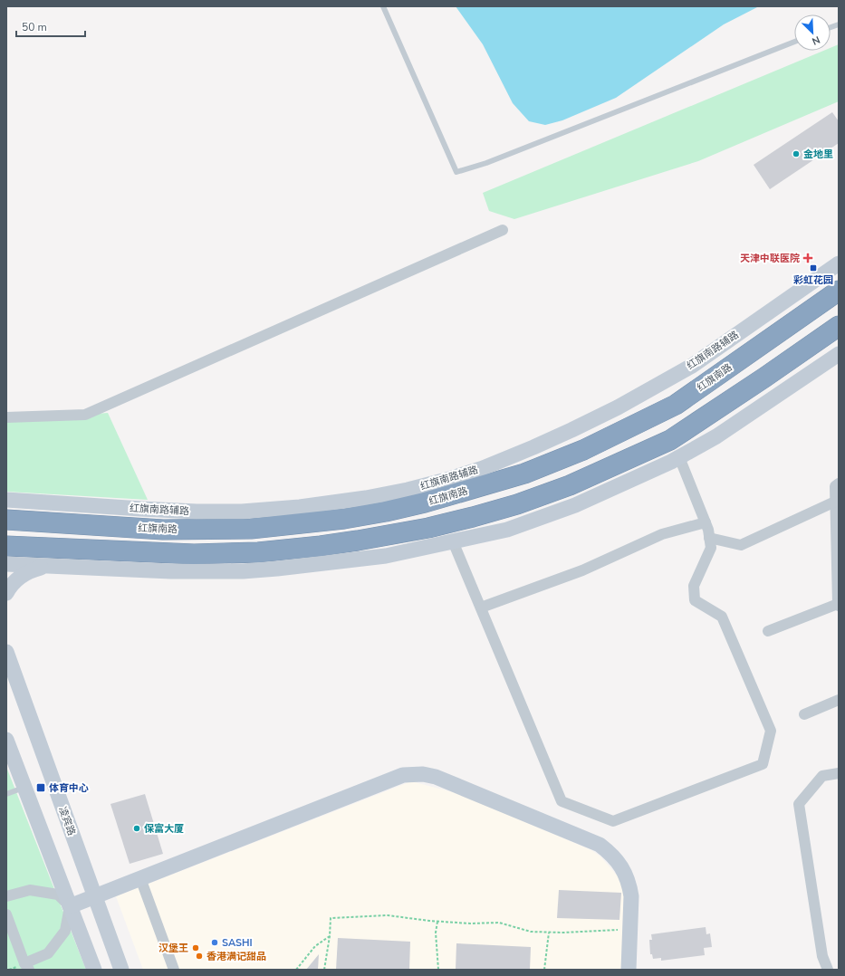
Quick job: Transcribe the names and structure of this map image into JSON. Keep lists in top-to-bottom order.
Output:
{
  "streets": {
    "highway": ["红旗南路"],
    "main road": ["红旗南路辅路", "凌宾路"]
  },
  "places": {
    "other": [
      "金地里",
      "保富大厦",
      "SASHI",
      "汉堡王",
      "香港满记甜品"
    ],
    "health": ["天津中联医院"],
    "transit": ["彩虹花园", "体育中心"]
  },
  "scale_bar": "50 m",
  "north": "bottom right"
}
